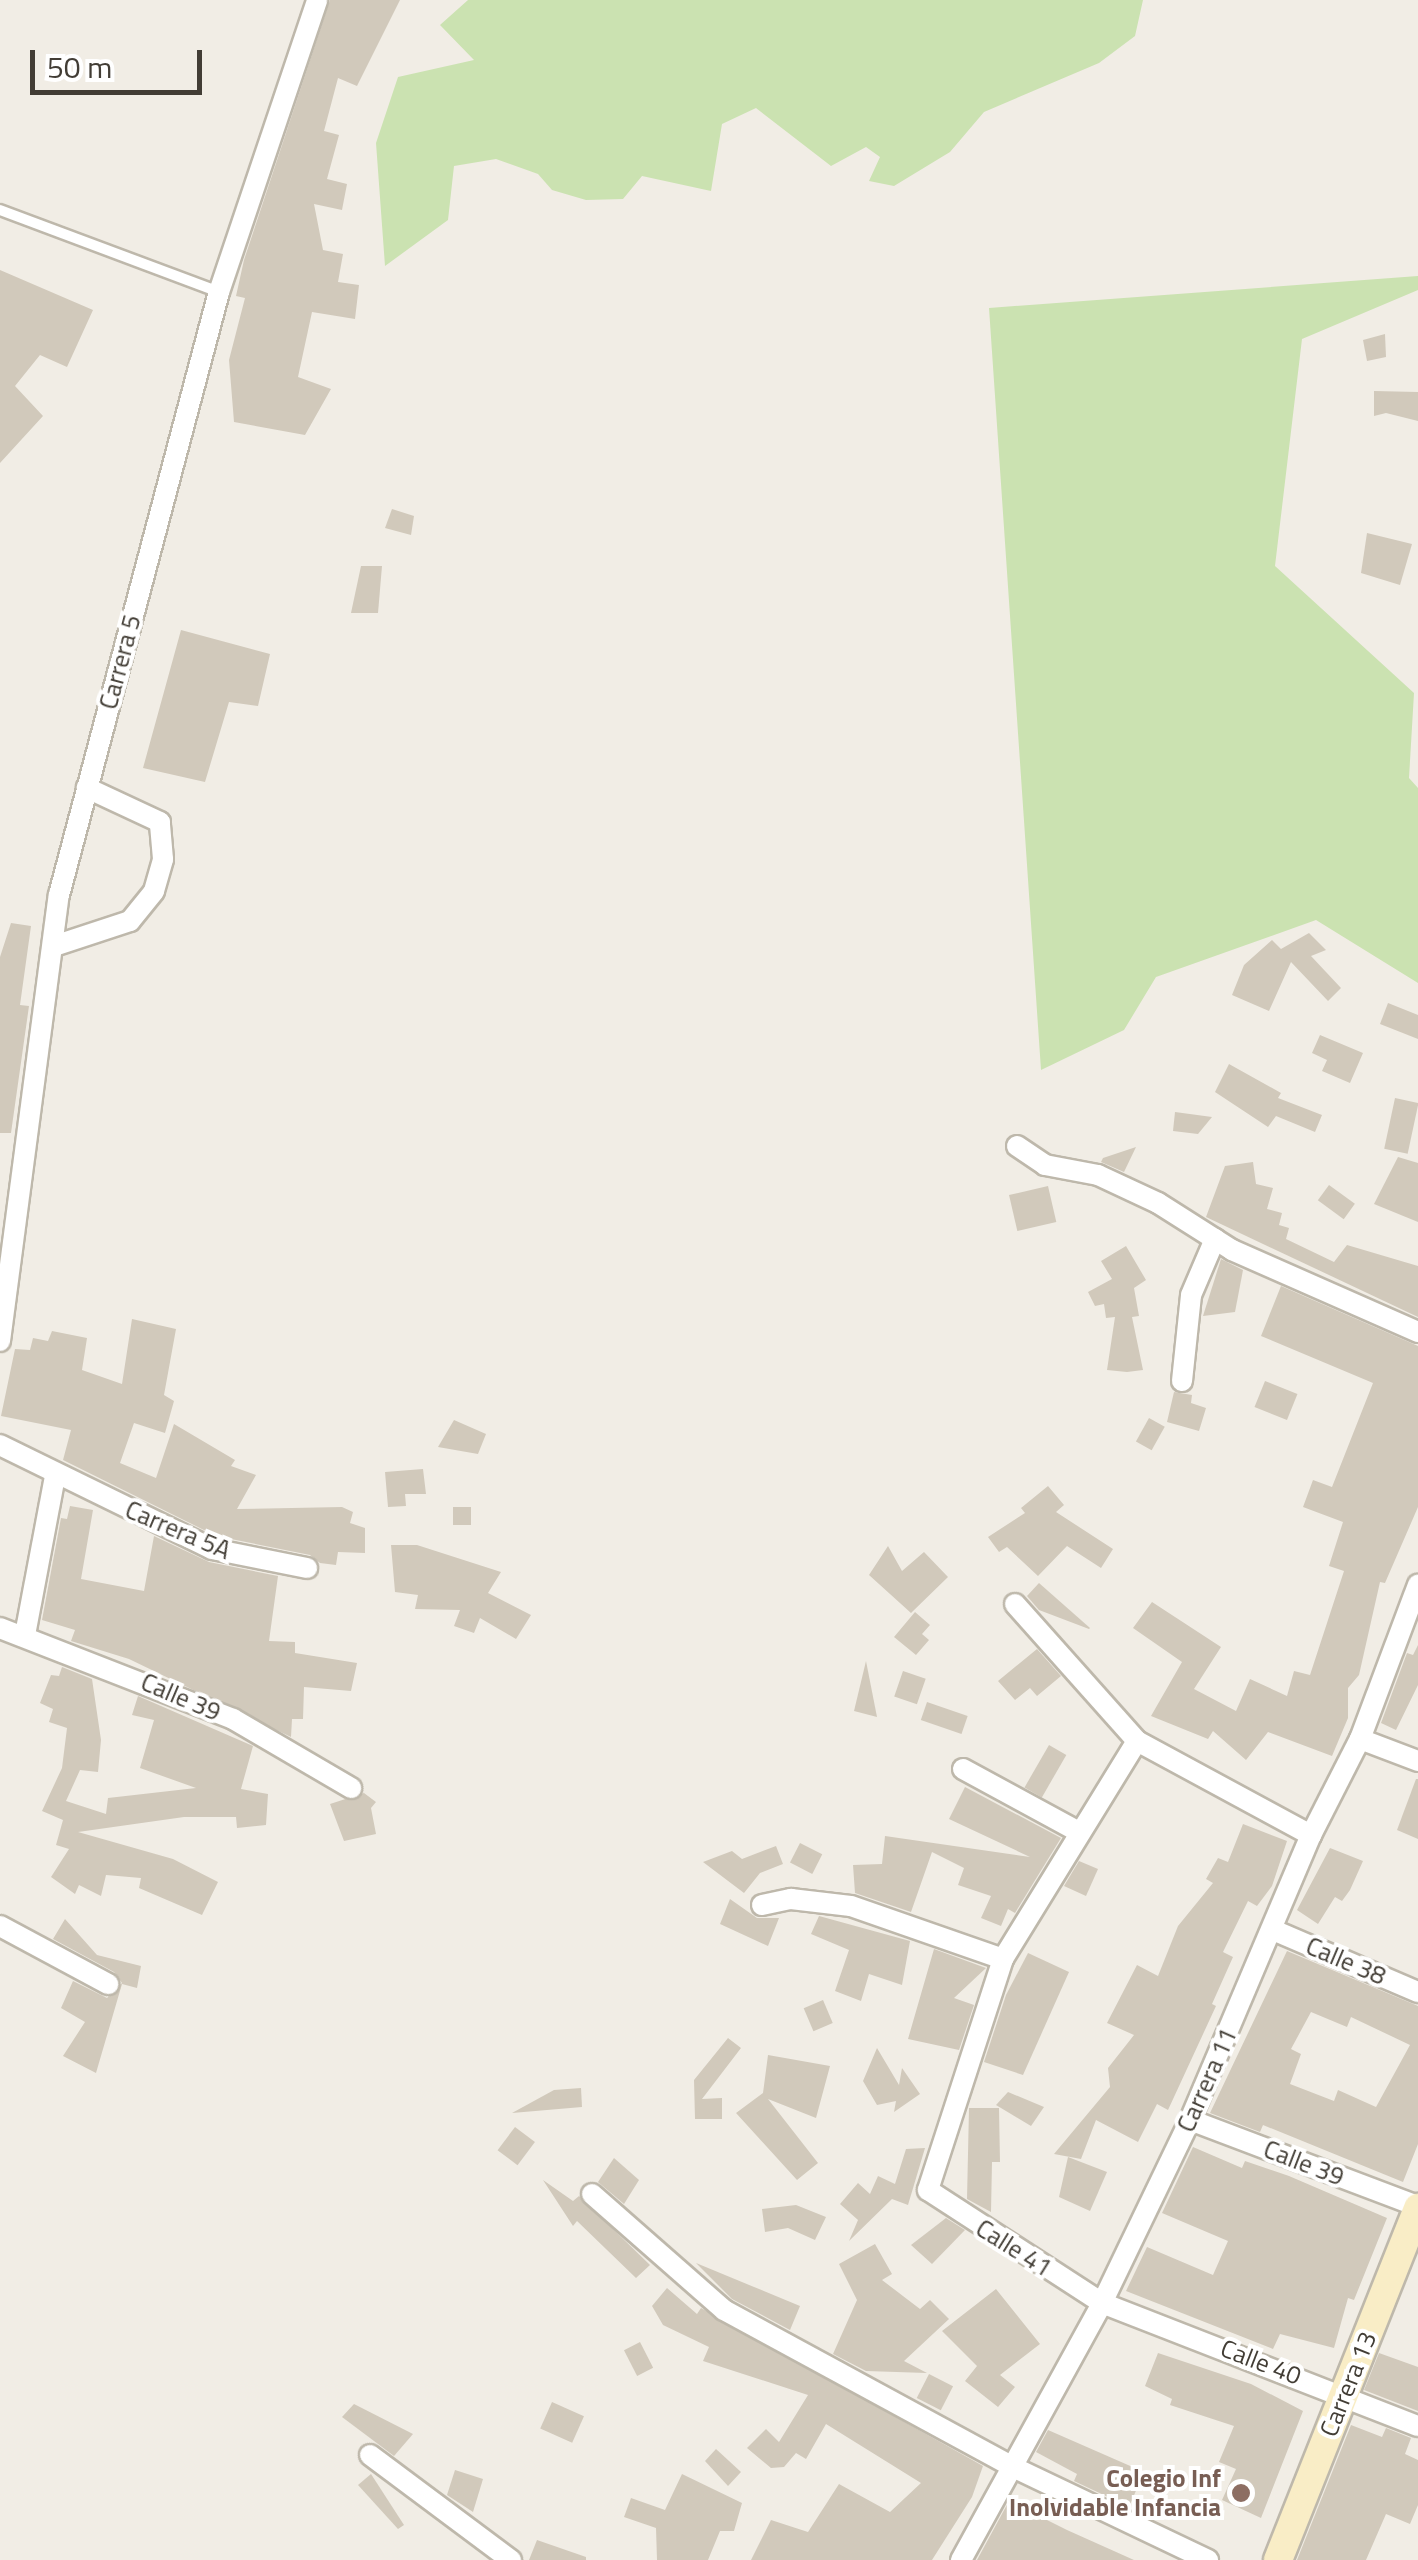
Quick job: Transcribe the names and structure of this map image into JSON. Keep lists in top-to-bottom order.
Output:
{
  "streets": {
    "street": [
      "Carrera 5",
      "Carrera 5A",
      "Calle 39",
      "Calle 38",
      "Carrera 11",
      "Calle 41",
      "Calle 40",
      "Carrera 13"
    ]
  },
  "crossings": [
    ["Calle 39", "Carrera 11"],
    ["Calle 39", "Carrera 13"],
    ["Calle 38", "Carrera 11"],
    ["Carrera 11", "Calle 41"],
    ["Carrera 11", "Calle 40"],
    ["Calle 41", "Calle 40"],
    ["Calle 40", "Carrera 13"]
  ],
  "places": ["Colegio Inf Inolvidable Infancia"],
  "scale_bar": "50 m"
}
